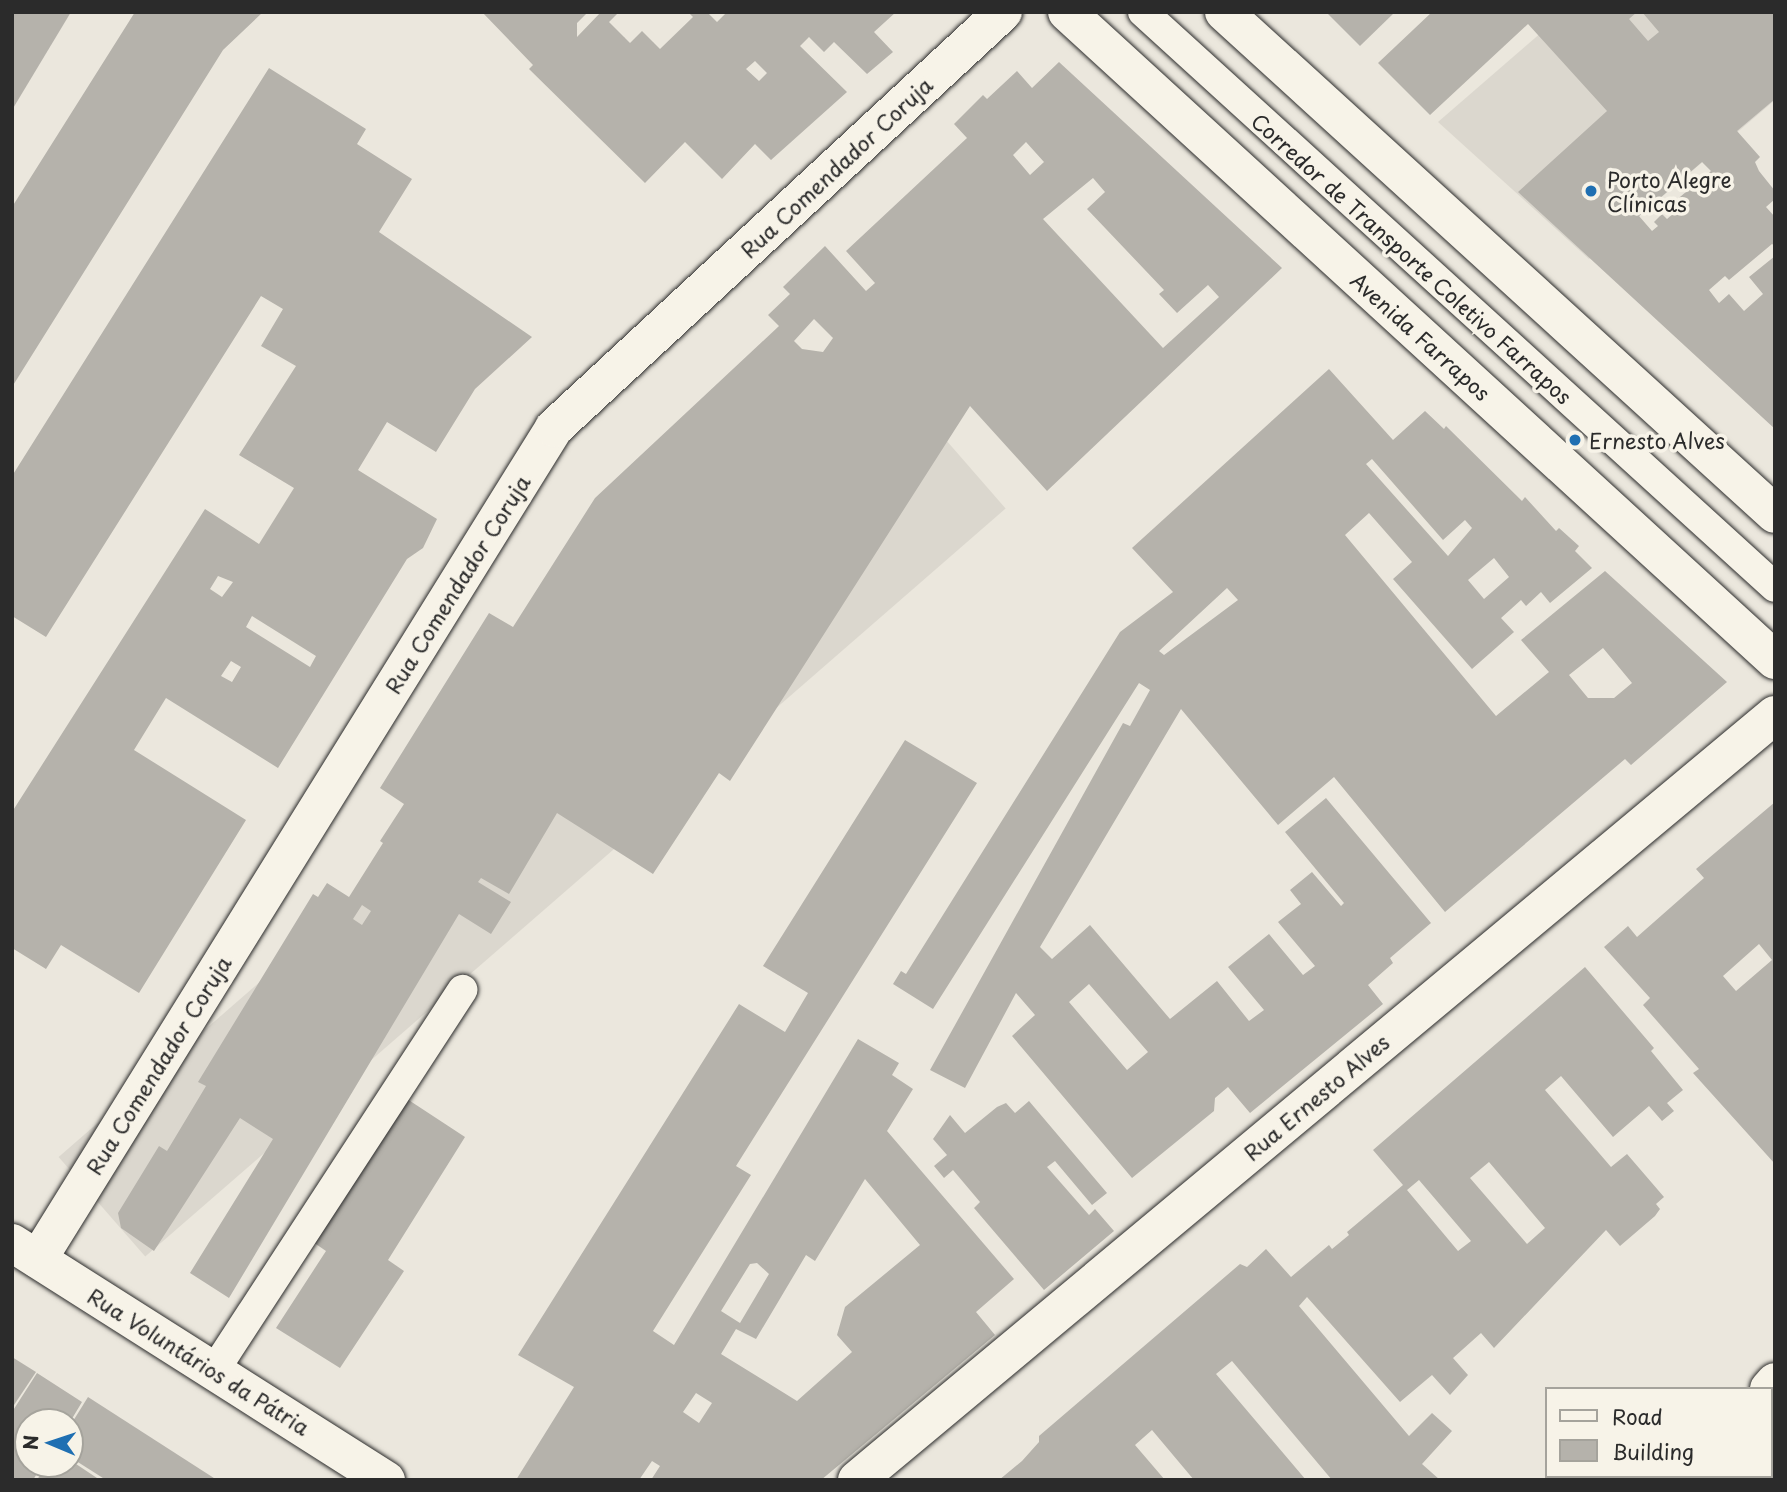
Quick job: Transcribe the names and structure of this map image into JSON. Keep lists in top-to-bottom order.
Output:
{
  "streets": {
    "street": [
      "Rua Comendador Coruja",
      "Avenida Farrapos",
      "Rua Ernesto Alves",
      "Rua Voluntários da Pátria"
    ],
    "lane": ["Corredor de Transporte Coletivo Farrapos"]
  },
  "crossings": [
    ["Rua Comendador Coruja", "Rua Voluntários da Pátria"]
  ],
  "places": ["Porto Alegre Clínicas", "Ernesto Alves"],
  "legend": ["Road", "Building"],
  "north": "left"
}
